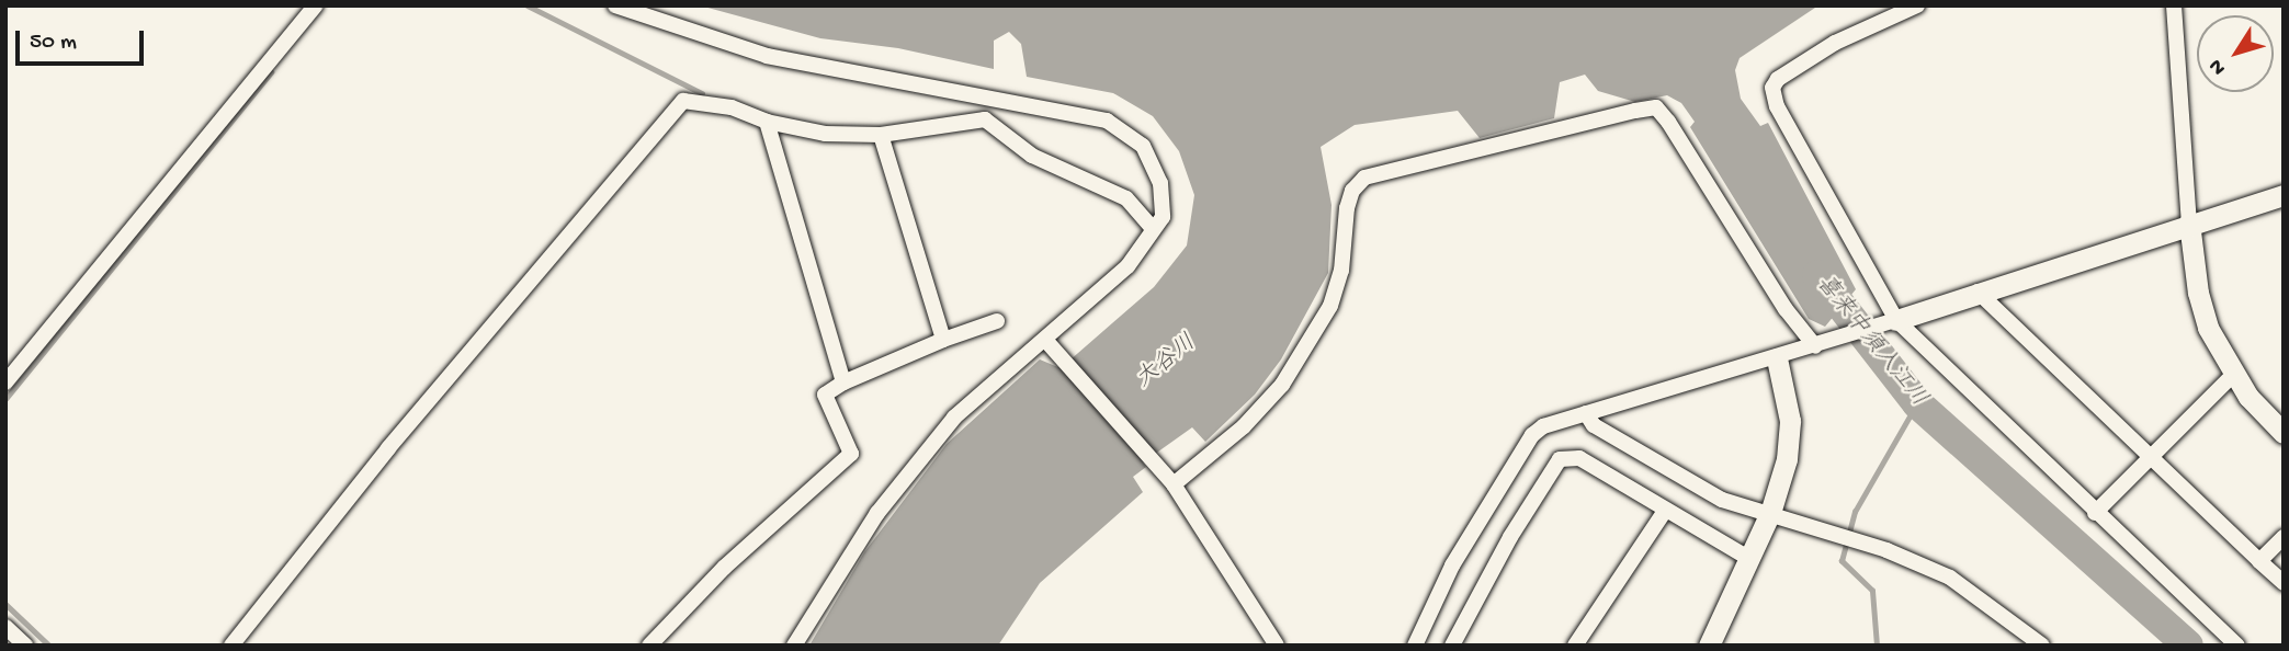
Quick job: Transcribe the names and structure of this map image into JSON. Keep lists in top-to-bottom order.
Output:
{
  "water": ["喜来中須入江川", "大谷川"],
  "scale_bar": "50 m",
  "north": "bottom left"
}
